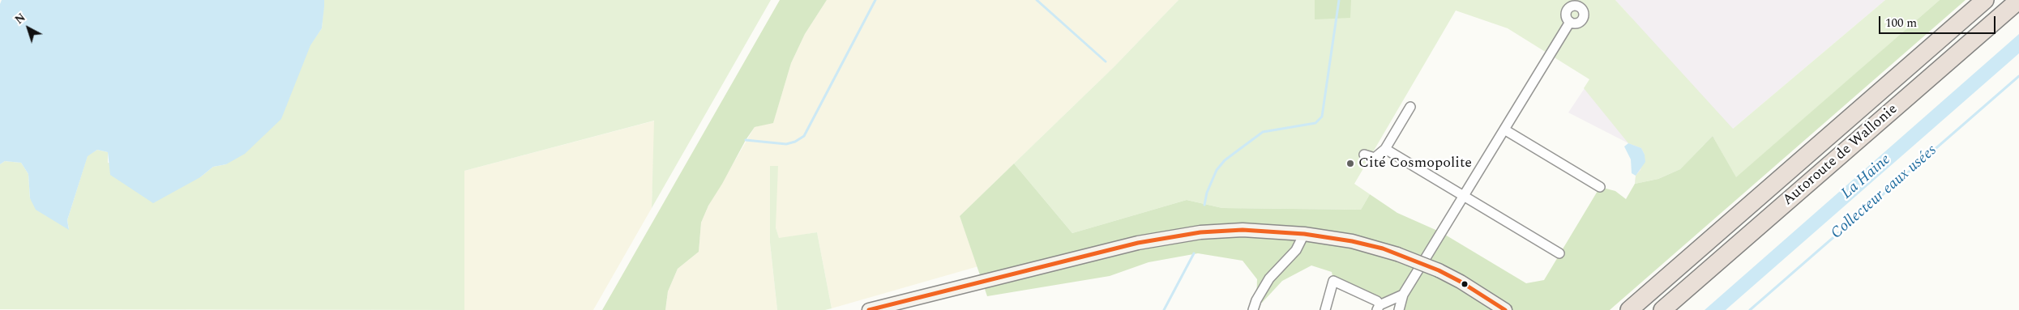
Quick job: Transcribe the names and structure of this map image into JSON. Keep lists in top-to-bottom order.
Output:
{
  "streets": {
    "highway": ["Autoroute de Wallonie"]
  },
  "water": ["La Haine", "Collecteur eaux usées"],
  "places": ["Cité Cosmopolite"],
  "scale_bar": "100 m",
  "north": "top left"
}
